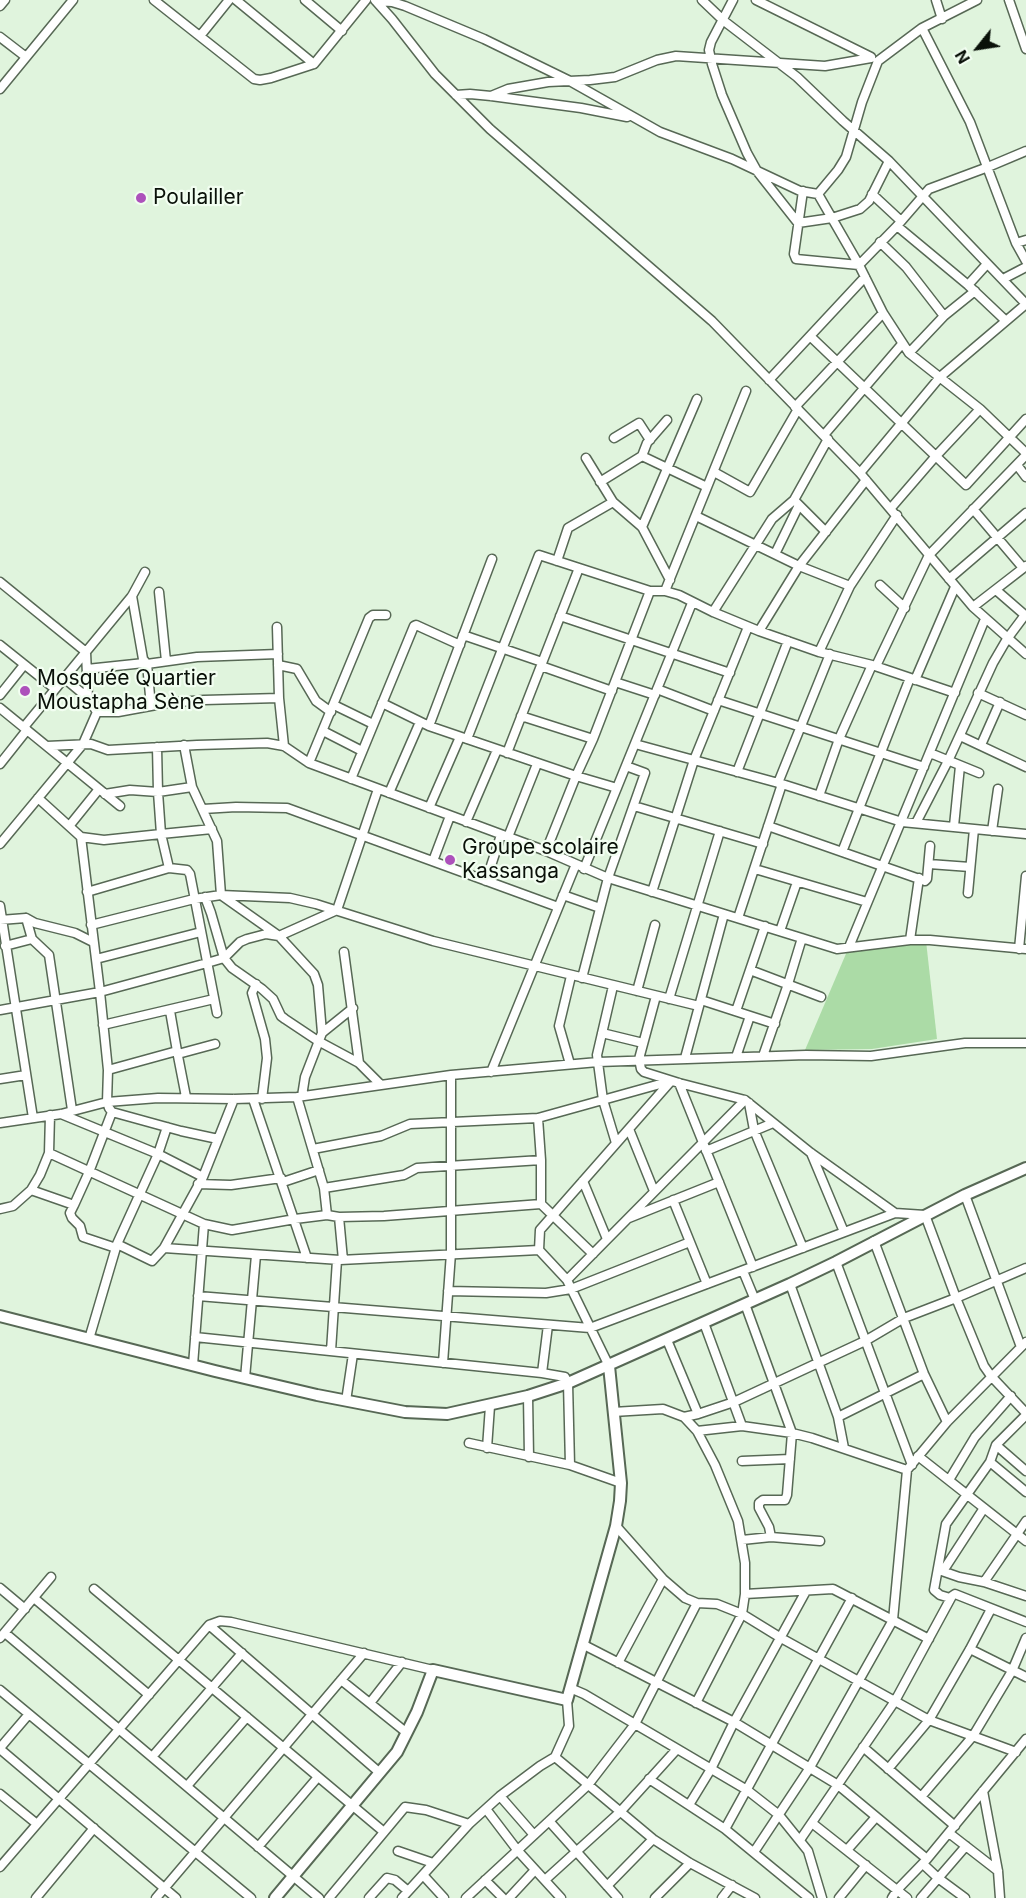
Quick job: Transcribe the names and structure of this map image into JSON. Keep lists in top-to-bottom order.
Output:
{
  "places": ["Poulailler", "Mosquée Quartier Moustapha Sène", "Groupe scolaire Kassanga"],
  "north": "bottom left"
}
